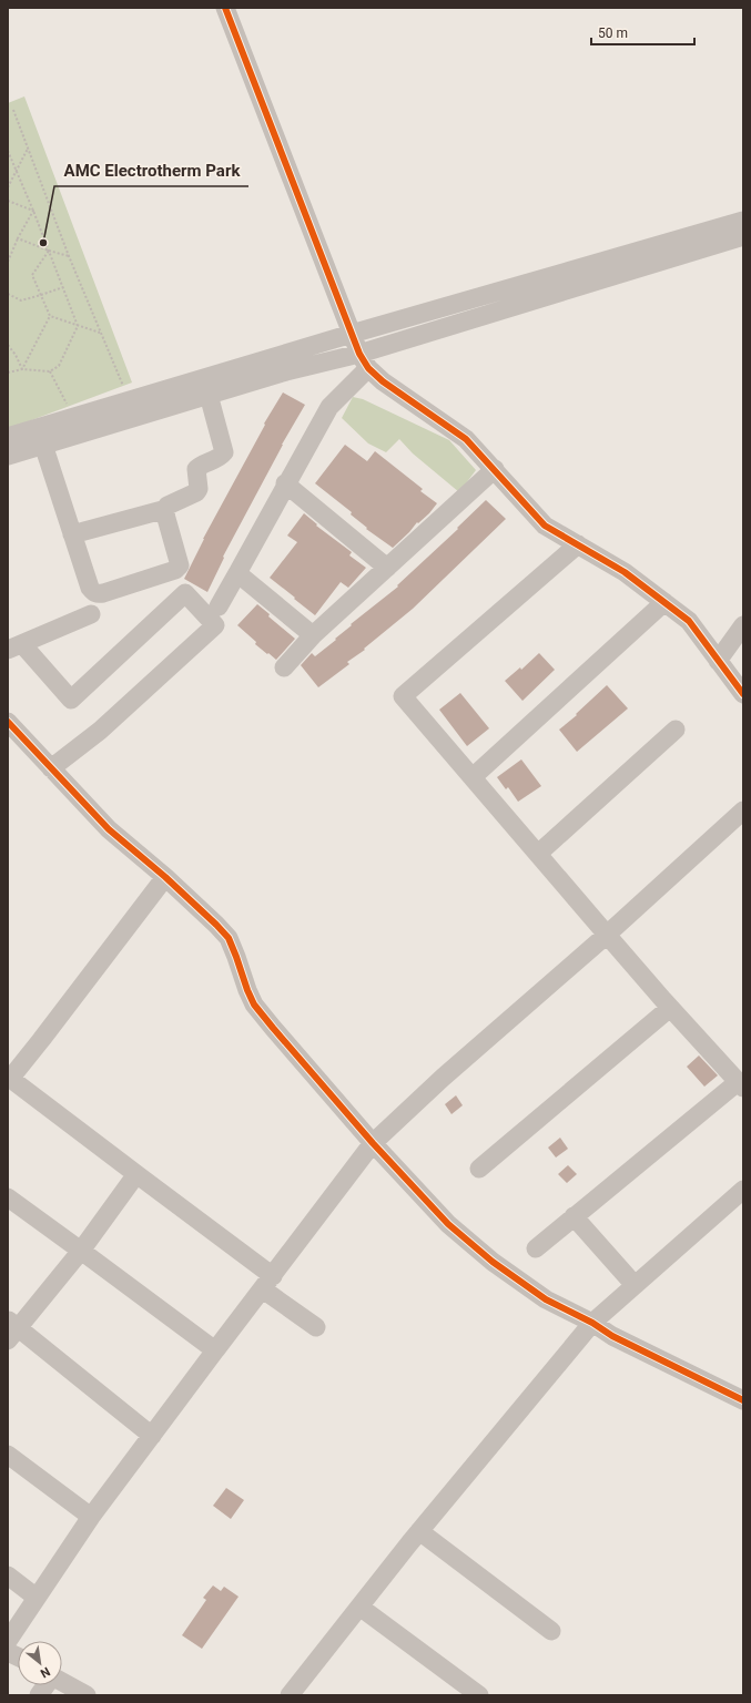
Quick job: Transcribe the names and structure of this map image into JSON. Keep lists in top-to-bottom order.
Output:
{
  "places": ["AMC Electrotherm Park"],
  "scale_bar": "50 m",
  "north": "bottom right"
}
